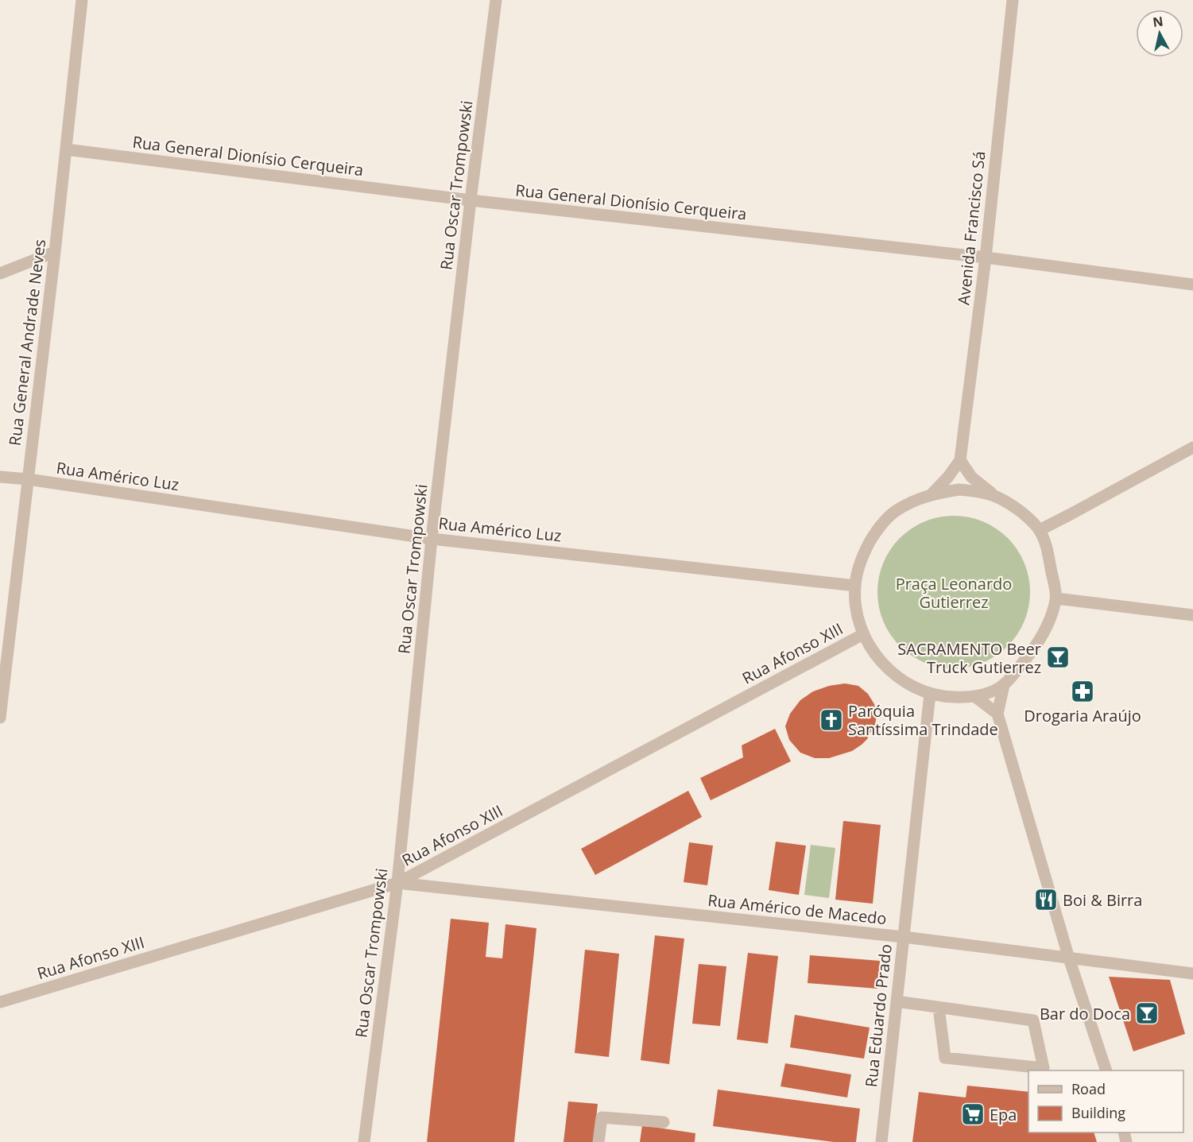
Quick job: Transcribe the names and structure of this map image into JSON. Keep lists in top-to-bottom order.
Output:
{
  "streets": {
    "street": [
      "Rua General Dionísio Cerqueira",
      "Rua Oscar Trompowski",
      "Avenida Francisco Sá",
      "Rua General Andrade Neves",
      "Rua Américo Luz",
      "Rua Afonso XIII",
      "Rua Américo de Macedo",
      "Rua Eduardo Prado"
    ]
  },
  "crossings": [
    ["Rua General Dionísio Cerqueira", "Rua Oscar Trompowski"],
    ["Rua General Dionísio Cerqueira", "Avenida Francisco Sá"],
    ["Rua General Dionísio Cerqueira", "Rua General Andrade Neves"],
    ["Rua Oscar Trompowski", "Rua Américo Luz"],
    ["Rua Oscar Trompowski", "Rua Afonso XIII"],
    ["Rua Oscar Trompowski", "Rua Américo de Macedo"],
    ["Rua General Andrade Neves", "Rua Américo Luz"],
    ["Rua Afonso XIII", "Rua Américo de Macedo"],
    ["Rua Américo de Macedo", "Rua Eduardo Prado"]
  ],
  "parks": ["Praça Leonardo Gutierrez"],
  "places": {
    "bar": ["SACRAMENTO Beer Truck Gutierrez", "Bar do Doca"],
    "pharmacy": ["Drogaria Araújo"],
    "church": ["Paróquia Santíssima Trindade"],
    "restaurant": ["Boi & Birra"],
    "supermarket": ["Epa"]
  },
  "legend": ["Road", "Building"],
  "north": "top"
}
